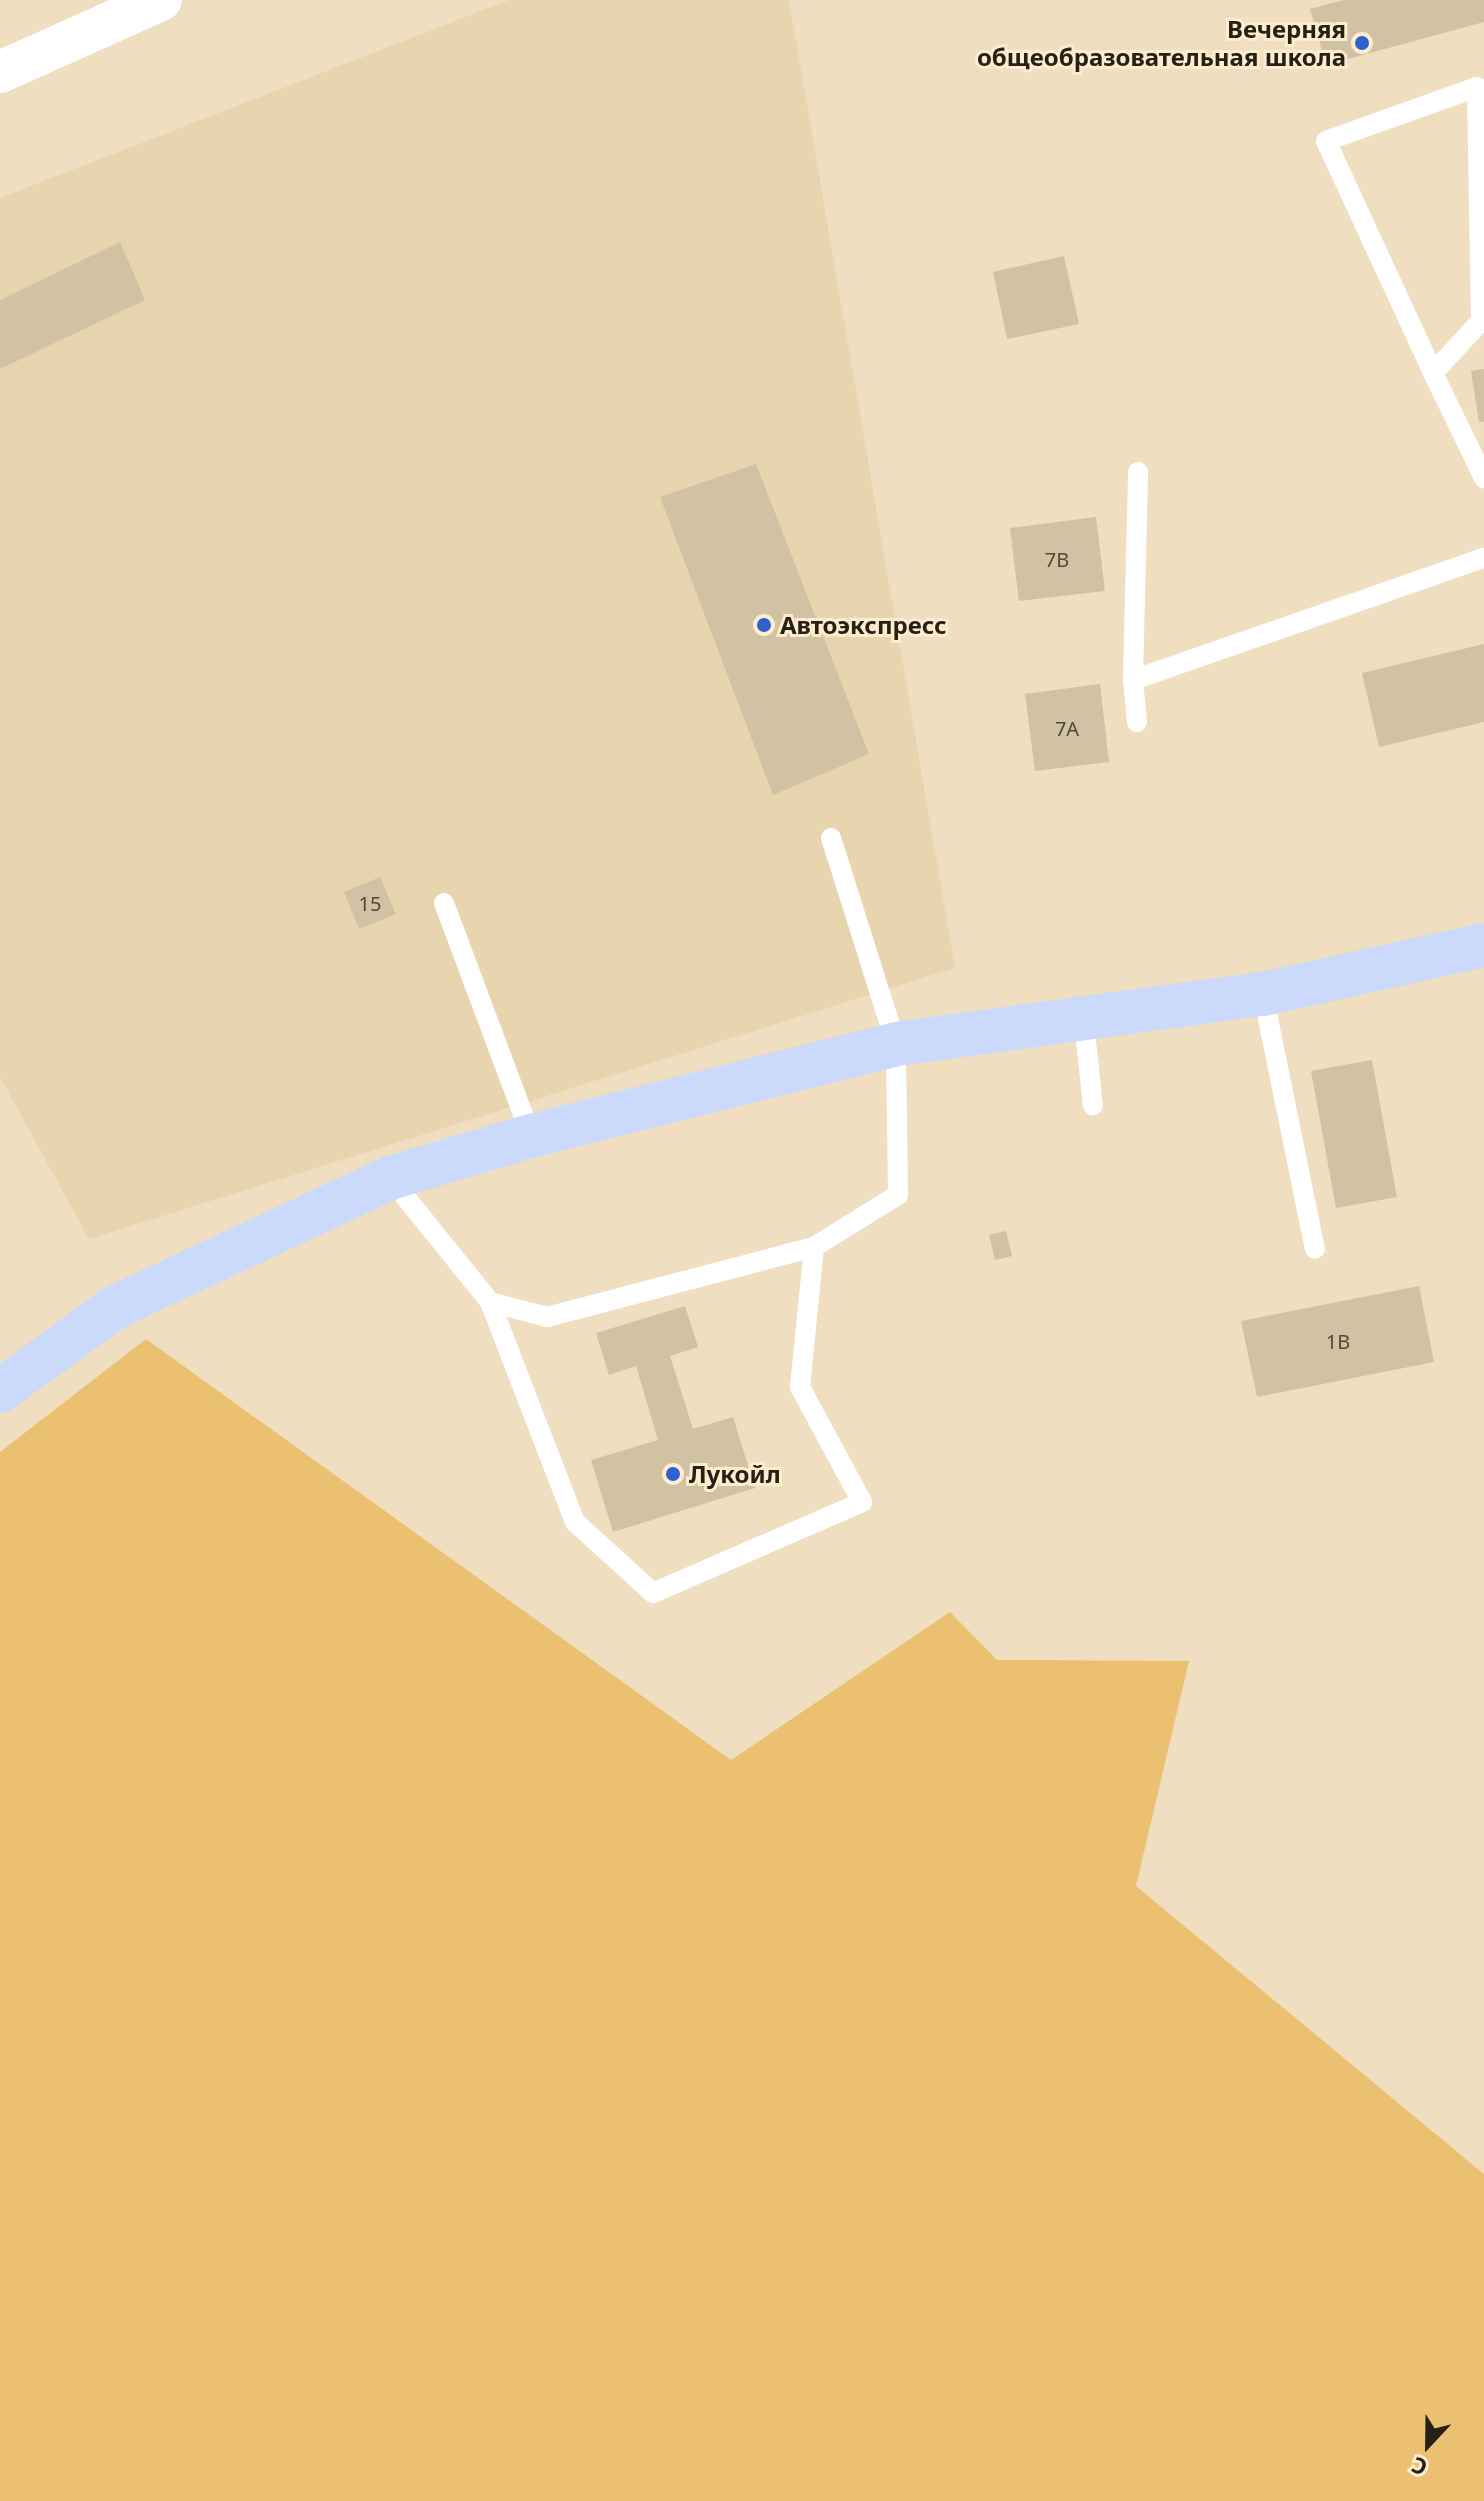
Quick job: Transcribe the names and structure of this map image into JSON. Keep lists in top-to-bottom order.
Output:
{
  "places": ["Вечерняя общеобразовательная школа", "Автоэкспресс", "Лукойл"],
  "house_numbers": [
    "7В",
    "7А",
    "15",
    "1В"
  ],
  "north": "bottom"
}
